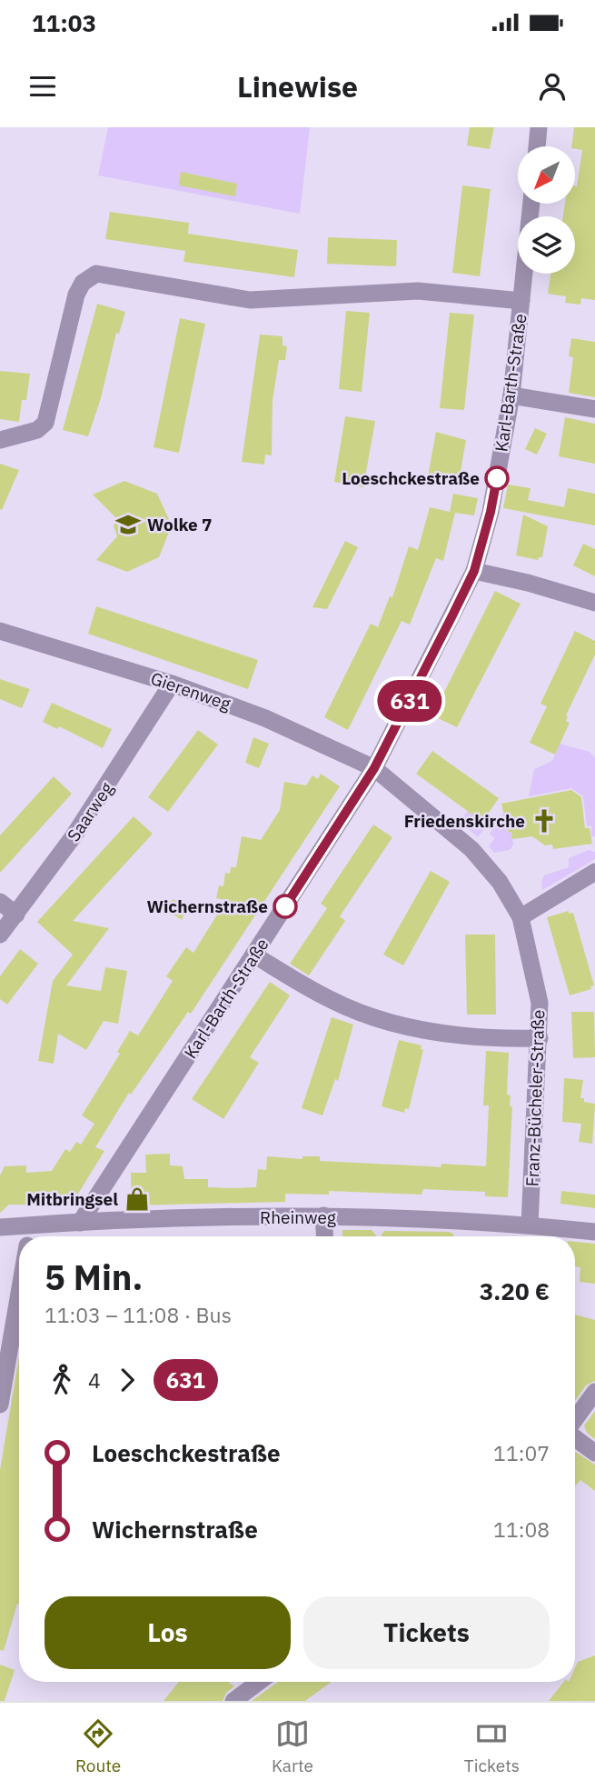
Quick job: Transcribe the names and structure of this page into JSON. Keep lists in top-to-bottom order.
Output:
{
  "streets": {
    "street": [
      "Karl-Barth-Straße",
      "Gierenweg",
      "Saarweg",
      "Franz-Bücheler-Straße",
      "Rheinweg"
    ]
  },
  "crossings": [
    ["Karl-Barth-Straße", "Gierenweg"],
    ["Karl-Barth-Straße", "Franz-Bücheler-Straße"],
    ["Karl-Barth-Straße", "Rheinweg"],
    ["Gierenweg", "Saarweg"],
    ["Gierenweg", "Franz-Bücheler-Straße"],
    ["Franz-Bücheler-Straße", "Rheinweg"]
  ],
  "places": {
    "other": ["Loeschckestraße", "Wichernstraße"],
    "school or university": ["Wolke 7"],
    "church": ["Friedenskirche"],
    "shop": ["Mitbringsel"]
  },
  "lines": ["bus line 631"],
  "north": "bottom left",
  "page": {
    "status": "11:03",
    "header": "Linewise",
    "on_map": "631",
    "heading": ["5 Min.", "11:03 – 11:08 · Bus", "3.20 €"],
    "legs": ["4", "631"],
    "list": [
      {
        "name": "Loeschckestraße",
        "value": "11:07"
      },
      {
        "name": "Wichernstraße",
        "value": "11:08"
      }
    ],
    "buttons": ["Los", "Tickets"],
    "tabs": ["Route", "Karte", "Tickets"]
  }
}
